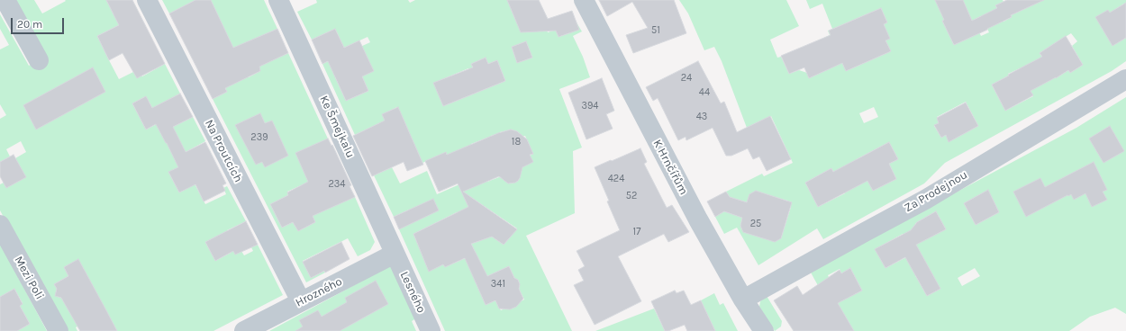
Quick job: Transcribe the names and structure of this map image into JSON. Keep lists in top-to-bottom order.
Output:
{
  "streets": {
    "street": [
      "Ke Šmejkalu",
      "Na Proutcích",
      "K Hrnčířům",
      "Za Prodejnou",
      "Mezi Poli",
      "Hrozného",
      "Lesného"
    ]
  },
  "crossings": [
    ["Ke Šmejkalu", "Hrozného"],
    ["Ke Šmejkalu", "Lesného"],
    ["Na Proutcích", "Hrozného"],
    ["K Hrnčířům", "Za Prodejnou"],
    ["Hrozného", "Lesného"]
  ],
  "house_numbers": [
    "51",
    "24",
    "44",
    "394",
    "43",
    "239",
    "18",
    "424",
    "234",
    "52",
    "25",
    "17",
    "341"
  ],
  "scale_bar": "20 m"
}
